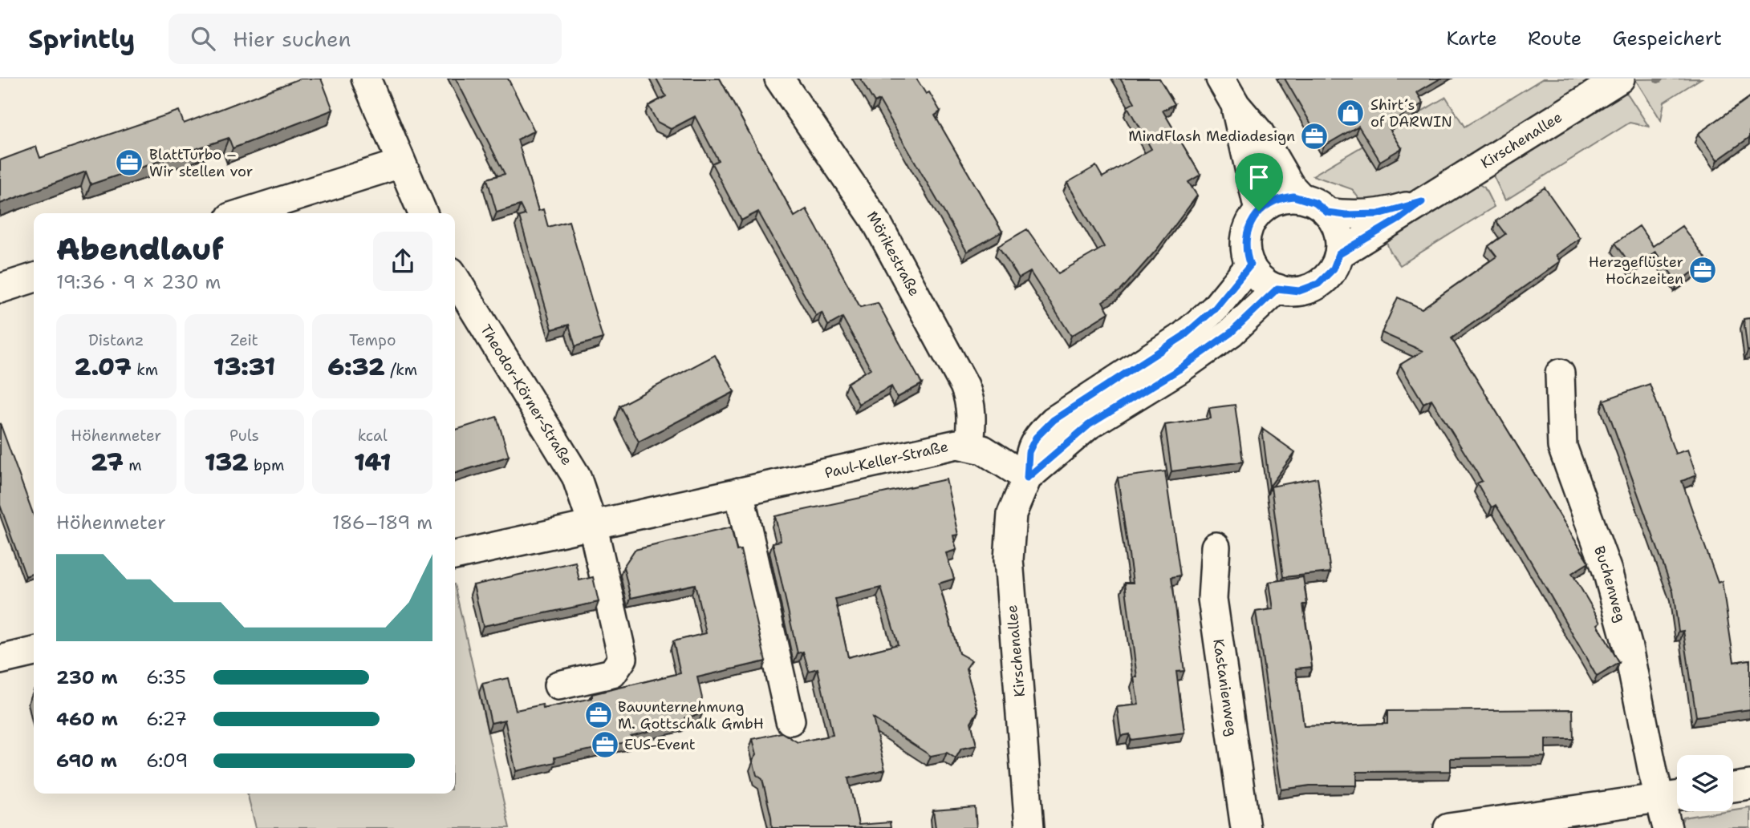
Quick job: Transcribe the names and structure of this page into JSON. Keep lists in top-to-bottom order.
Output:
{
  "streets": {
    "street": [
      "Kirschenallee",
      "Mörikestraße",
      "Theodor-Körner-Straße",
      "Paul-Keller-Straße",
      "Buchenweg",
      "Kastanienweg"
    ]
  },
  "crossings": [
    ["Kirschenallee", "Paul-Keller-Straße"],
    ["Mörikestraße", "Paul-Keller-Straße"],
    ["Theodor-Körner-Straße", "Paul-Keller-Straße"]
  ],
  "places": {
    "shop": ["Shirt´s of DARWIN"],
    "office": [
      "MindFlash Mediadesign",
      "BlattTurbo – Wir stellen vor",
      "Herzgeflüster Hochzeiten",
      "Bauunternehmung M. Gottschalk GmbH",
      "EUS-Event"
    ]
  },
  "page": {
    "header": "Sprintly",
    "search": "Hier suchen",
    "nav": ["Karte", "Route", "Gespeichert"],
    "heading": ["Abendlauf", "19:36 · 9 × 230 m"],
    "stats": [
      ["Distanz", "2.07 km"],
      ["Zeit", "13:31"],
      ["Tempo", "6:32 /km"],
      ["Höhenmeter", "27 m"],
      ["Puls", "132 bpm"],
      ["kcal", "141"]
    ],
    "chart": ["Höhenmeter", "186–189 m"],
    "list": [
      {
        "name": "230 m",
        "note": "6:35"
      },
      {
        "name": "460 m",
        "note": "6:27"
      },
      {
        "name": "690 m",
        "note": "6:09"
      }
    ]
  }
}
